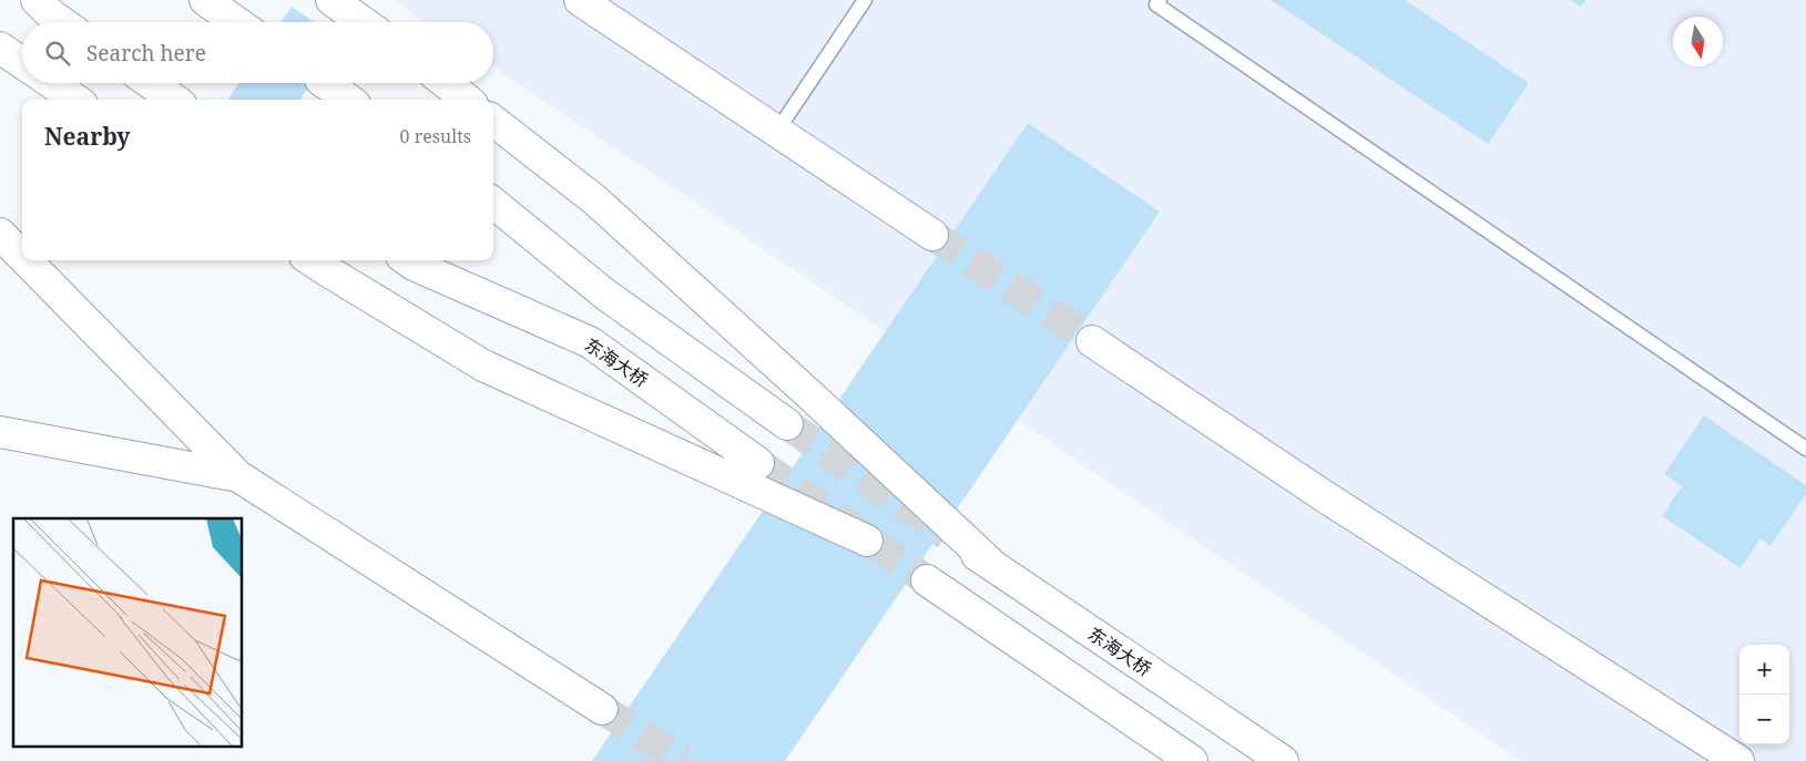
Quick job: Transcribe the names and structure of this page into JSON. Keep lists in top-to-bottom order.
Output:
{
  "streets": {
    "highway": ["东海大桥"]
  },
  "north": "bottom",
  "page": {
    "search": "Search here",
    "heading": ["Nearby", "0 results"],
    "map_buttons": ["+", "−"]
  }
}
